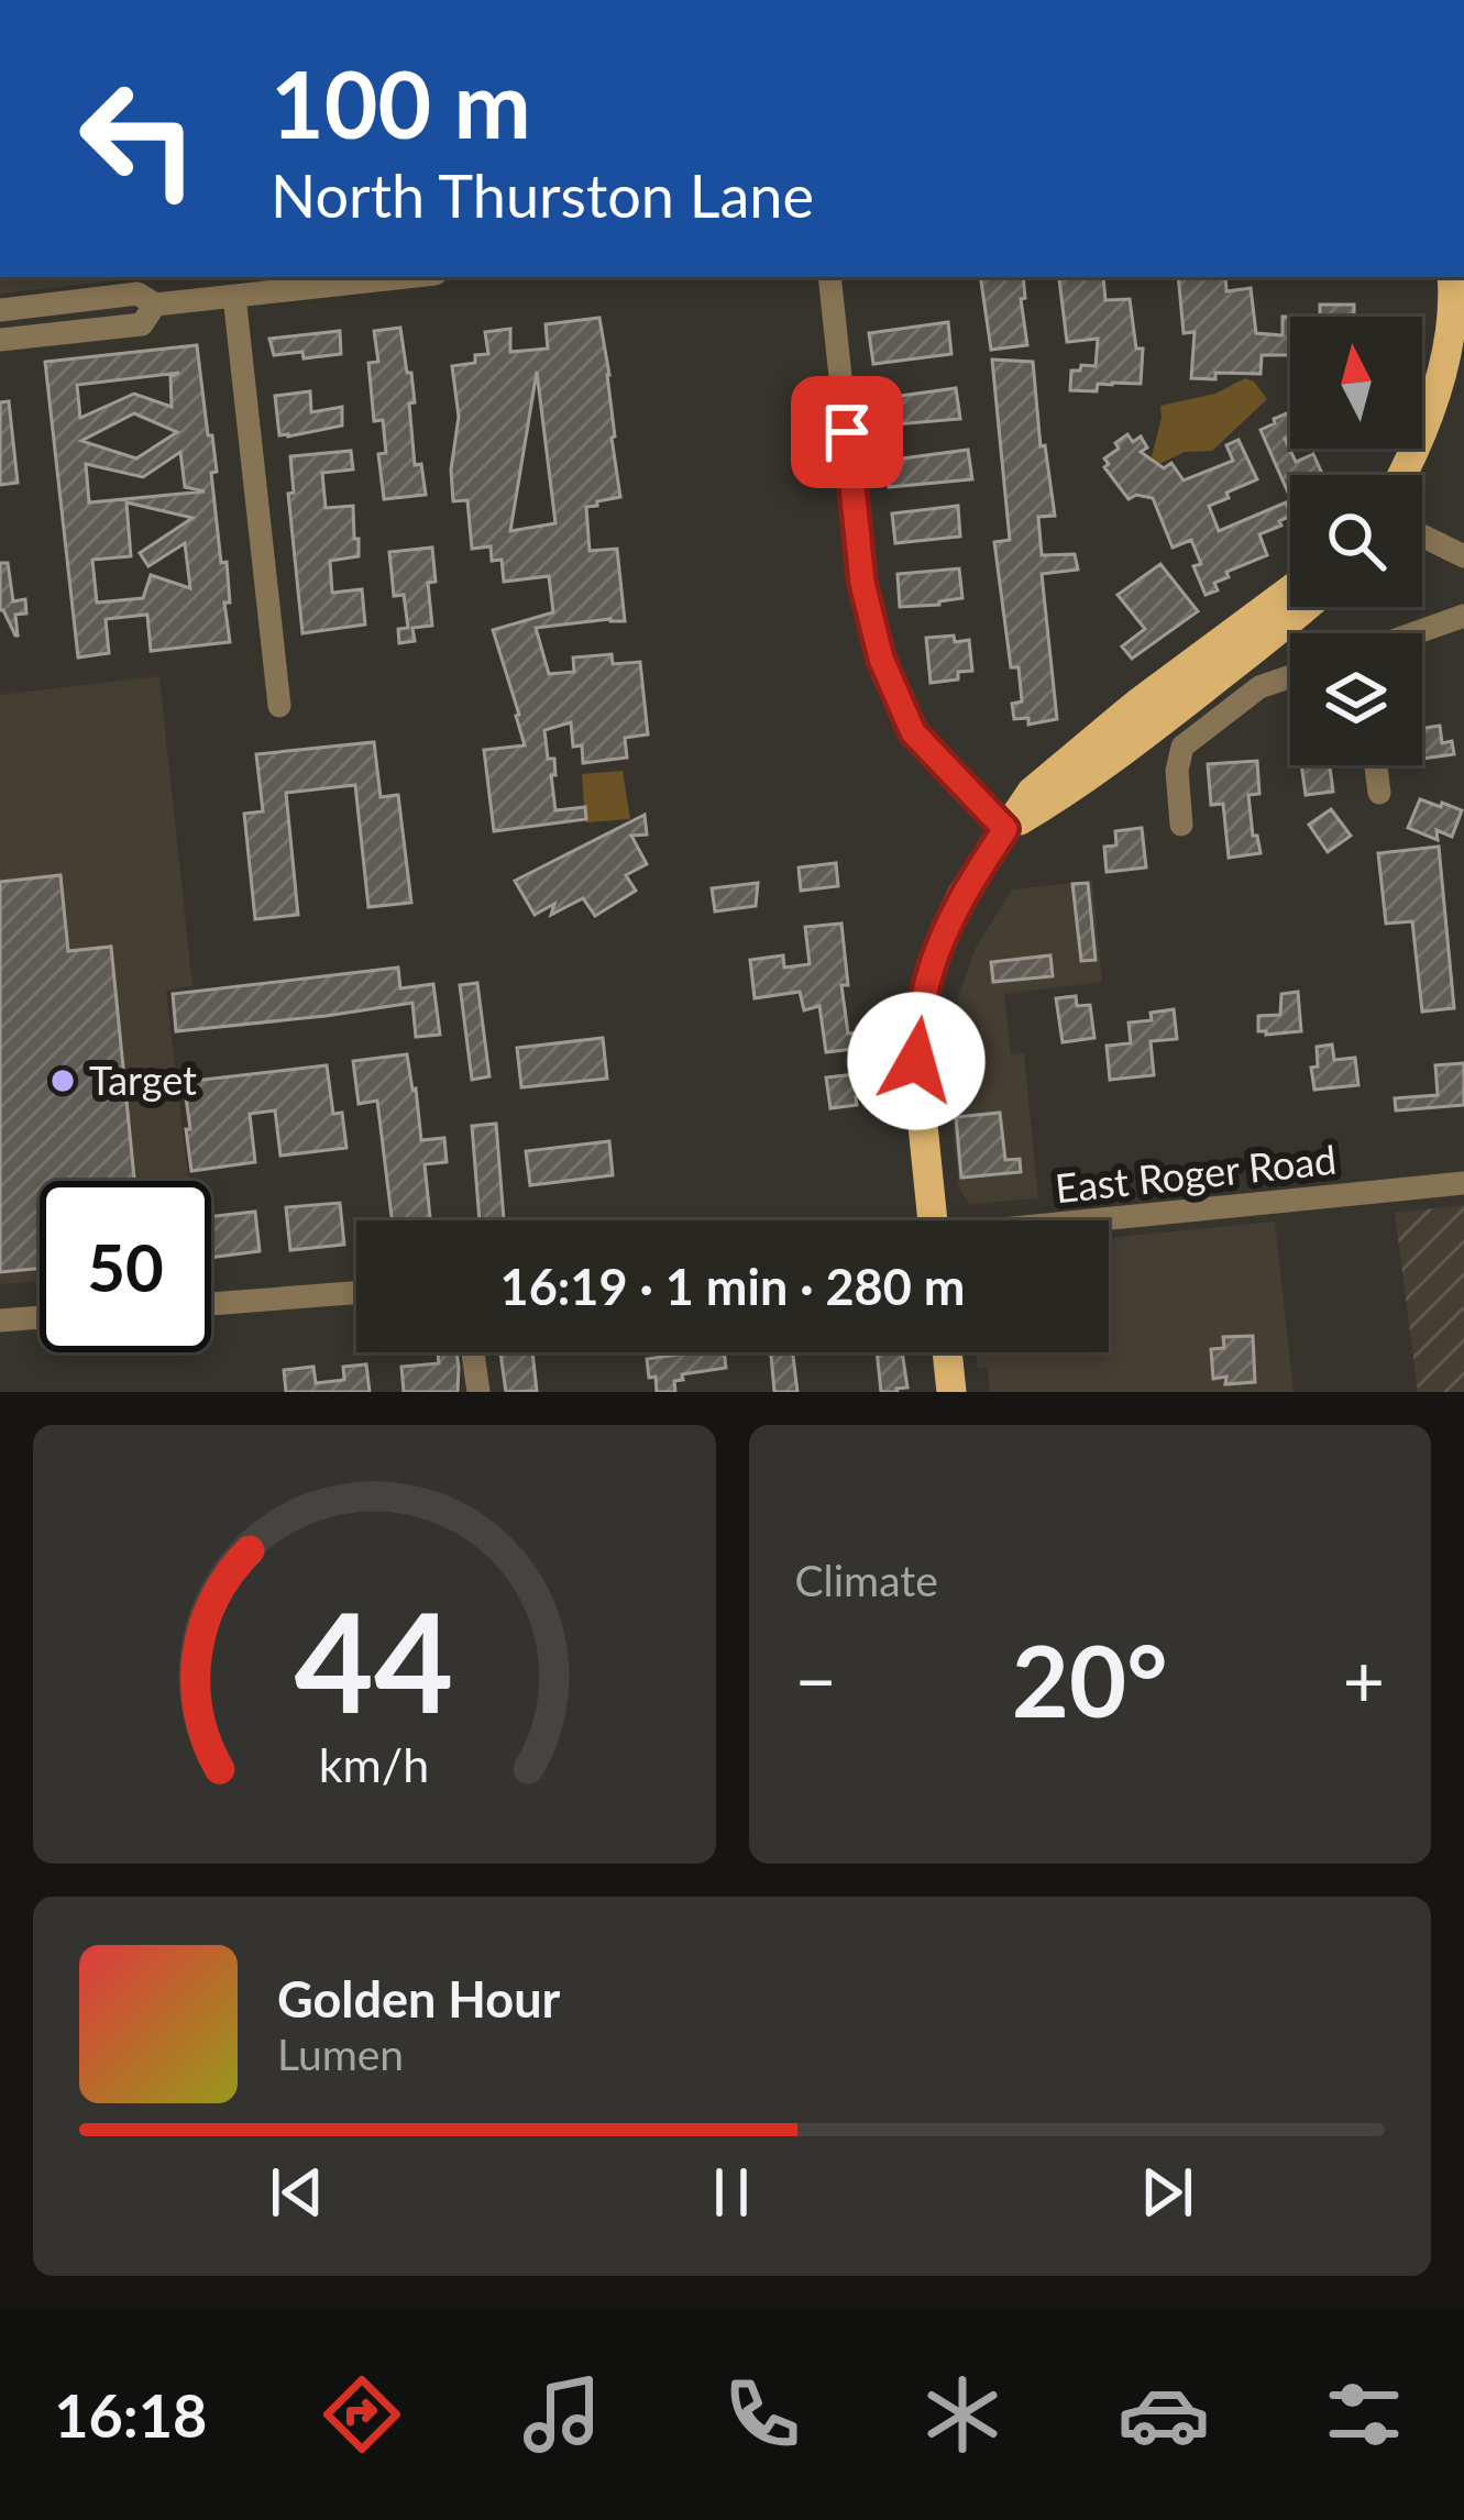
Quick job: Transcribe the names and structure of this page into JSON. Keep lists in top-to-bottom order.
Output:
{
  "streets": {
    "street": ["East Roger Road"]
  },
  "places": ["Target"],
  "north": "top",
  "page": {
    "turn": ["100 m", "North Thurston Lane"],
    "limit": "50",
    "trip": "16:19 · 1 min · 280 m",
    "tile": "Climate",
    "heat": ["−", "20°", "+"],
    "song": ["Golden Hour", "Lumen"],
    "tabs": "16:18",
    "gauge": ["44", "km/h"]
  }
}
